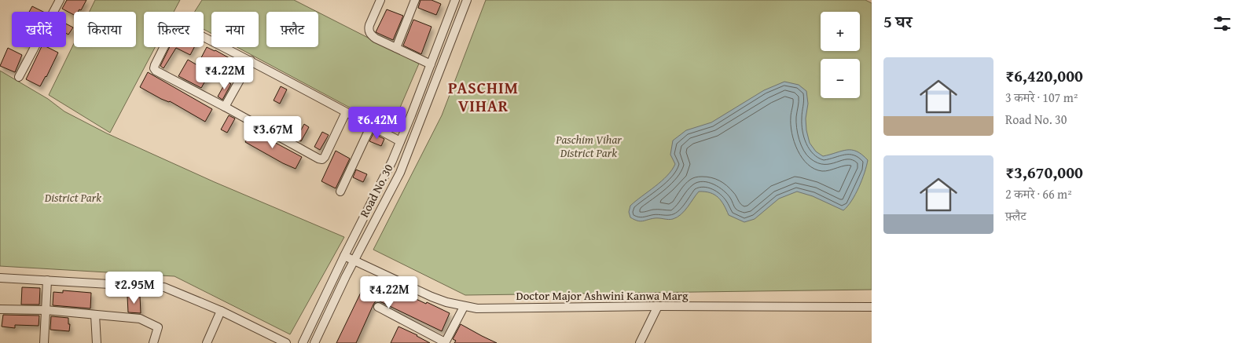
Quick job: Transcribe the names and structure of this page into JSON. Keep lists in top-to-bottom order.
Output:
{
  "streets": {
    "street": ["Road No. 30", "Doctor Major Ashwini Kanwa Marg"]
  },
  "crossings": [
    ["Road No. 30", "Doctor Major Ashwini Kanwa Marg"]
  ],
  "districts": ["PASCHIM VIHAR"],
  "parks": ["Paschim Vihar District Park", "District Park"],
  "page": {
    "heading": "5 घर",
    "map_buttons": ["+", "−"],
    "chip": [
      "खरीदें",
      "किराया",
      "फ़िल्टर",
      "नया",
      "फ़्लैट"
    ],
    "list": [
      {
        "name": "₹6,420,000",
        "note": "3 कमरे · 107 m² · Road No. 30"
      },
      {
        "name": "₹3,670,000",
        "note": "2 कमरे · 66 m² · फ़्लैट"
      }
    ],
    "price": [
      "₹4.22M",
      "₹6.42M",
      "₹3.67M",
      "₹2.95M",
      "₹4.22M"
    ]
  }
}
